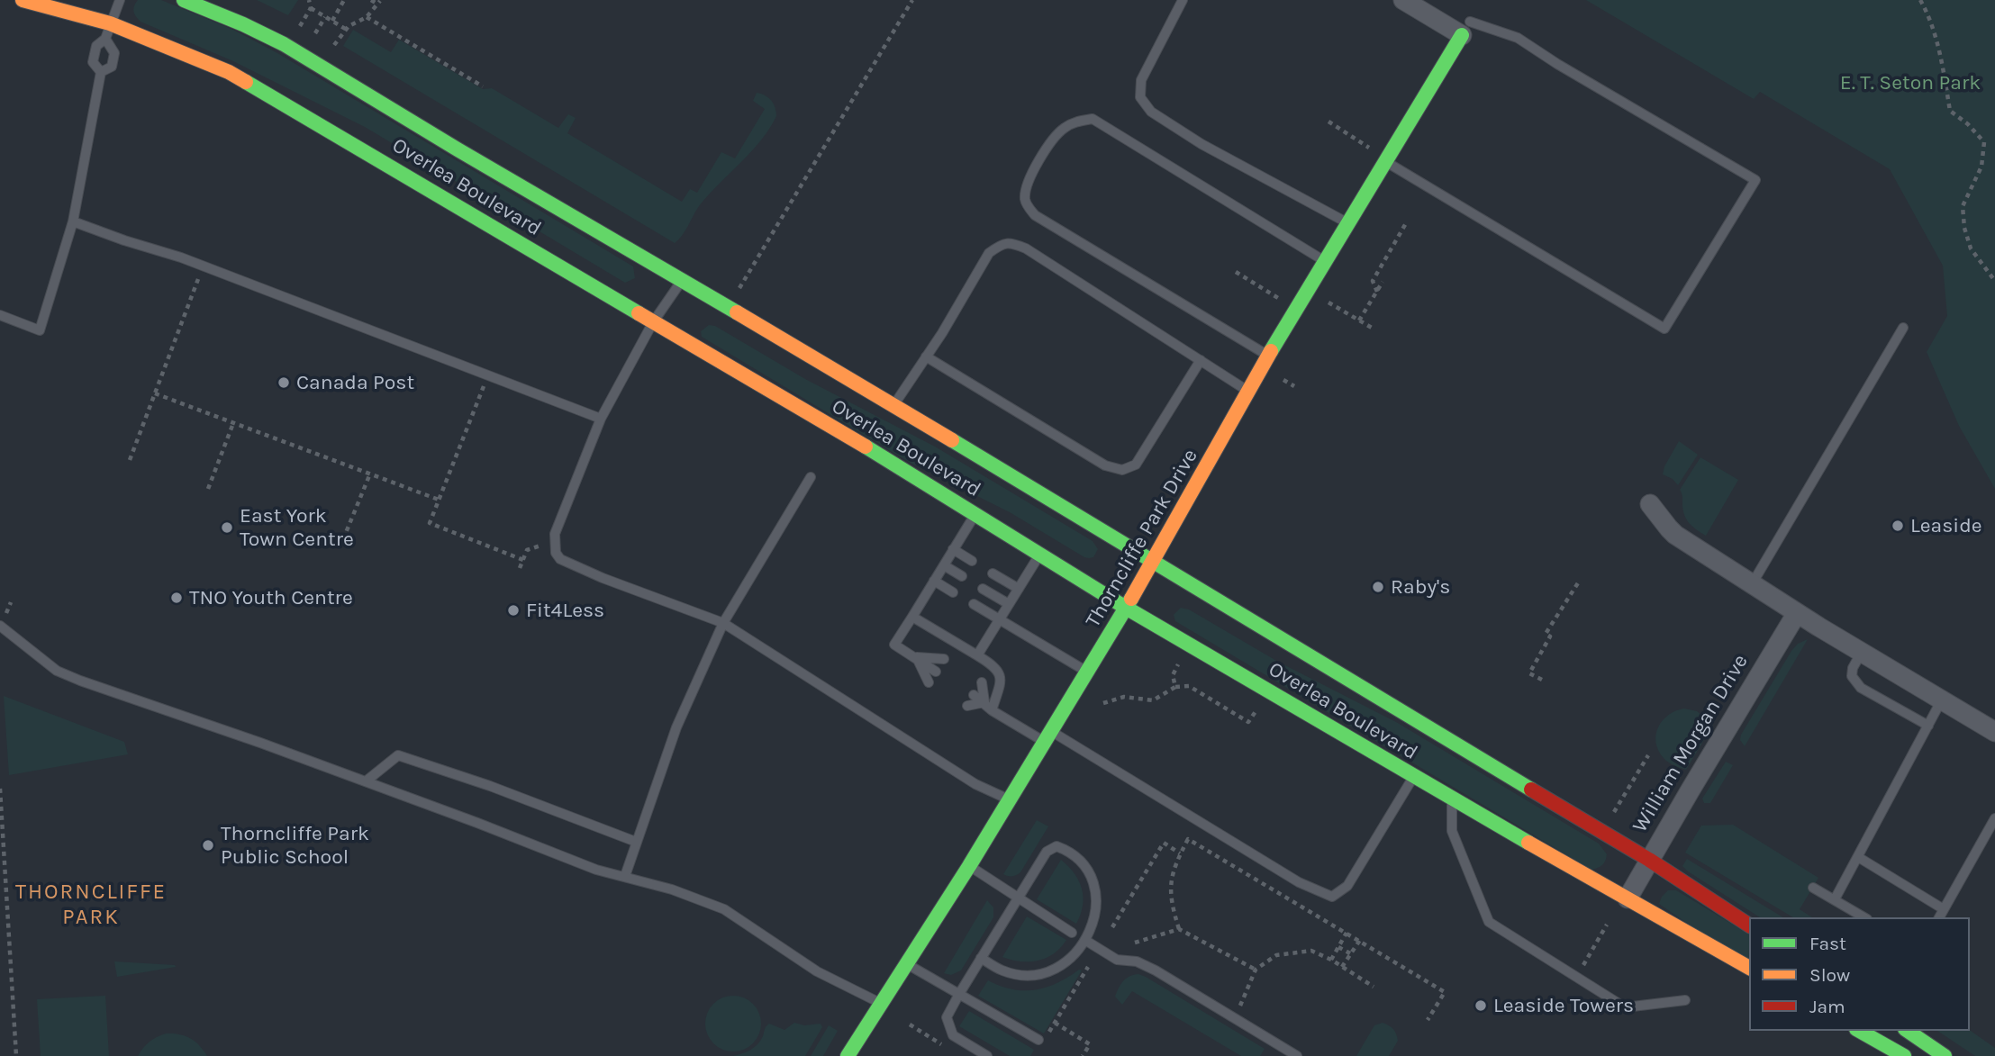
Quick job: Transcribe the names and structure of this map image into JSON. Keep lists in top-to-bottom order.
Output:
{
  "streets": {
    "main road": ["Overlea Boulevard", "Thorncliffe Park Drive"],
    "street": ["William Morgan Drive"]
  },
  "crossings": [
    ["Overlea Boulevard", "Thorncliffe Park Drive"],
    ["Overlea Boulevard", "William Morgan Drive"]
  ],
  "districts": ["THORNCLIFFE PARK"],
  "parks": ["E. T. Seton Park"],
  "places": [
    "Canada Post",
    "Leaside",
    "East York Town Centre",
    "Raby's",
    "TNO Youth Centre",
    "Fit4Less",
    "Thorncliffe Park Public School",
    "Leaside Towers"
  ],
  "legend": ["Fast", "Slow", "Jam"]
}
